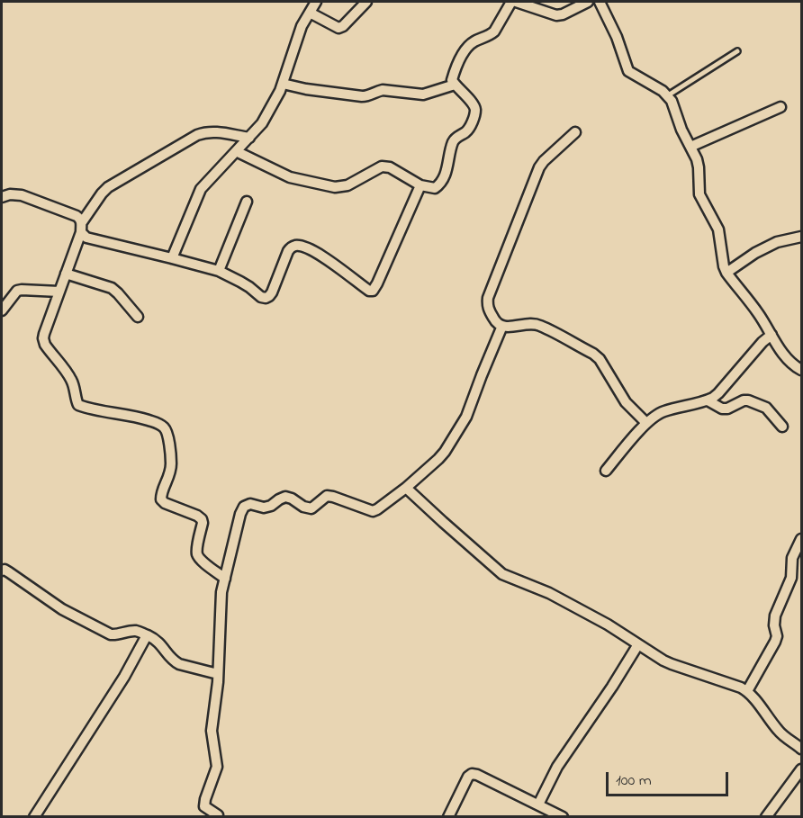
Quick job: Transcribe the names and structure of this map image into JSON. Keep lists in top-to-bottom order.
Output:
{
  "scale_bar": "100 m"
}
